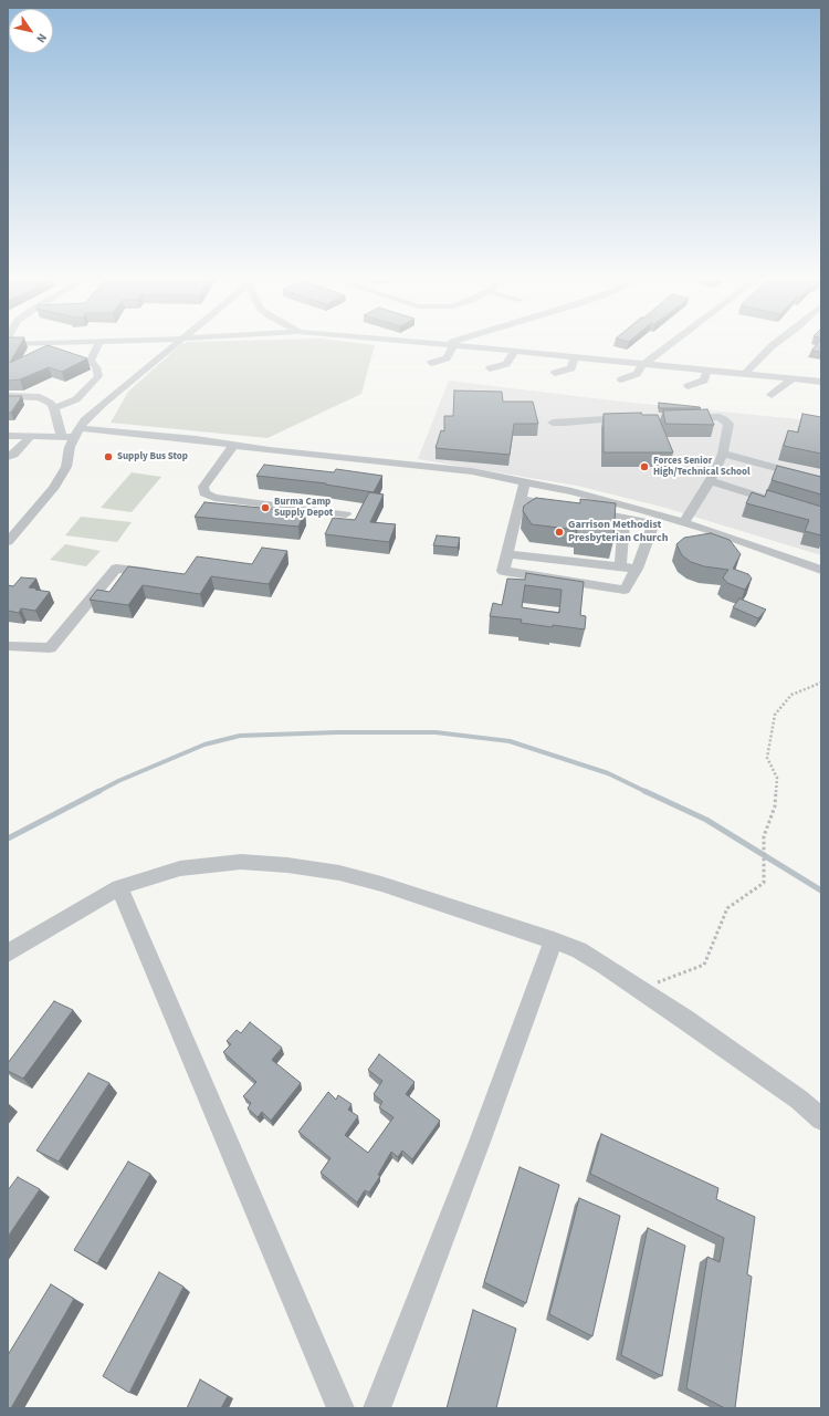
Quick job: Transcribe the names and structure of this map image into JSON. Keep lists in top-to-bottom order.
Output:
{
  "places": [
    "Supply Bus Stop",
    "Forces Senior High/Technical School",
    "Burma Camp Supply Depot",
    "Garrison Methodist Presbyterian Church"
  ],
  "north": "bottom right"
}
